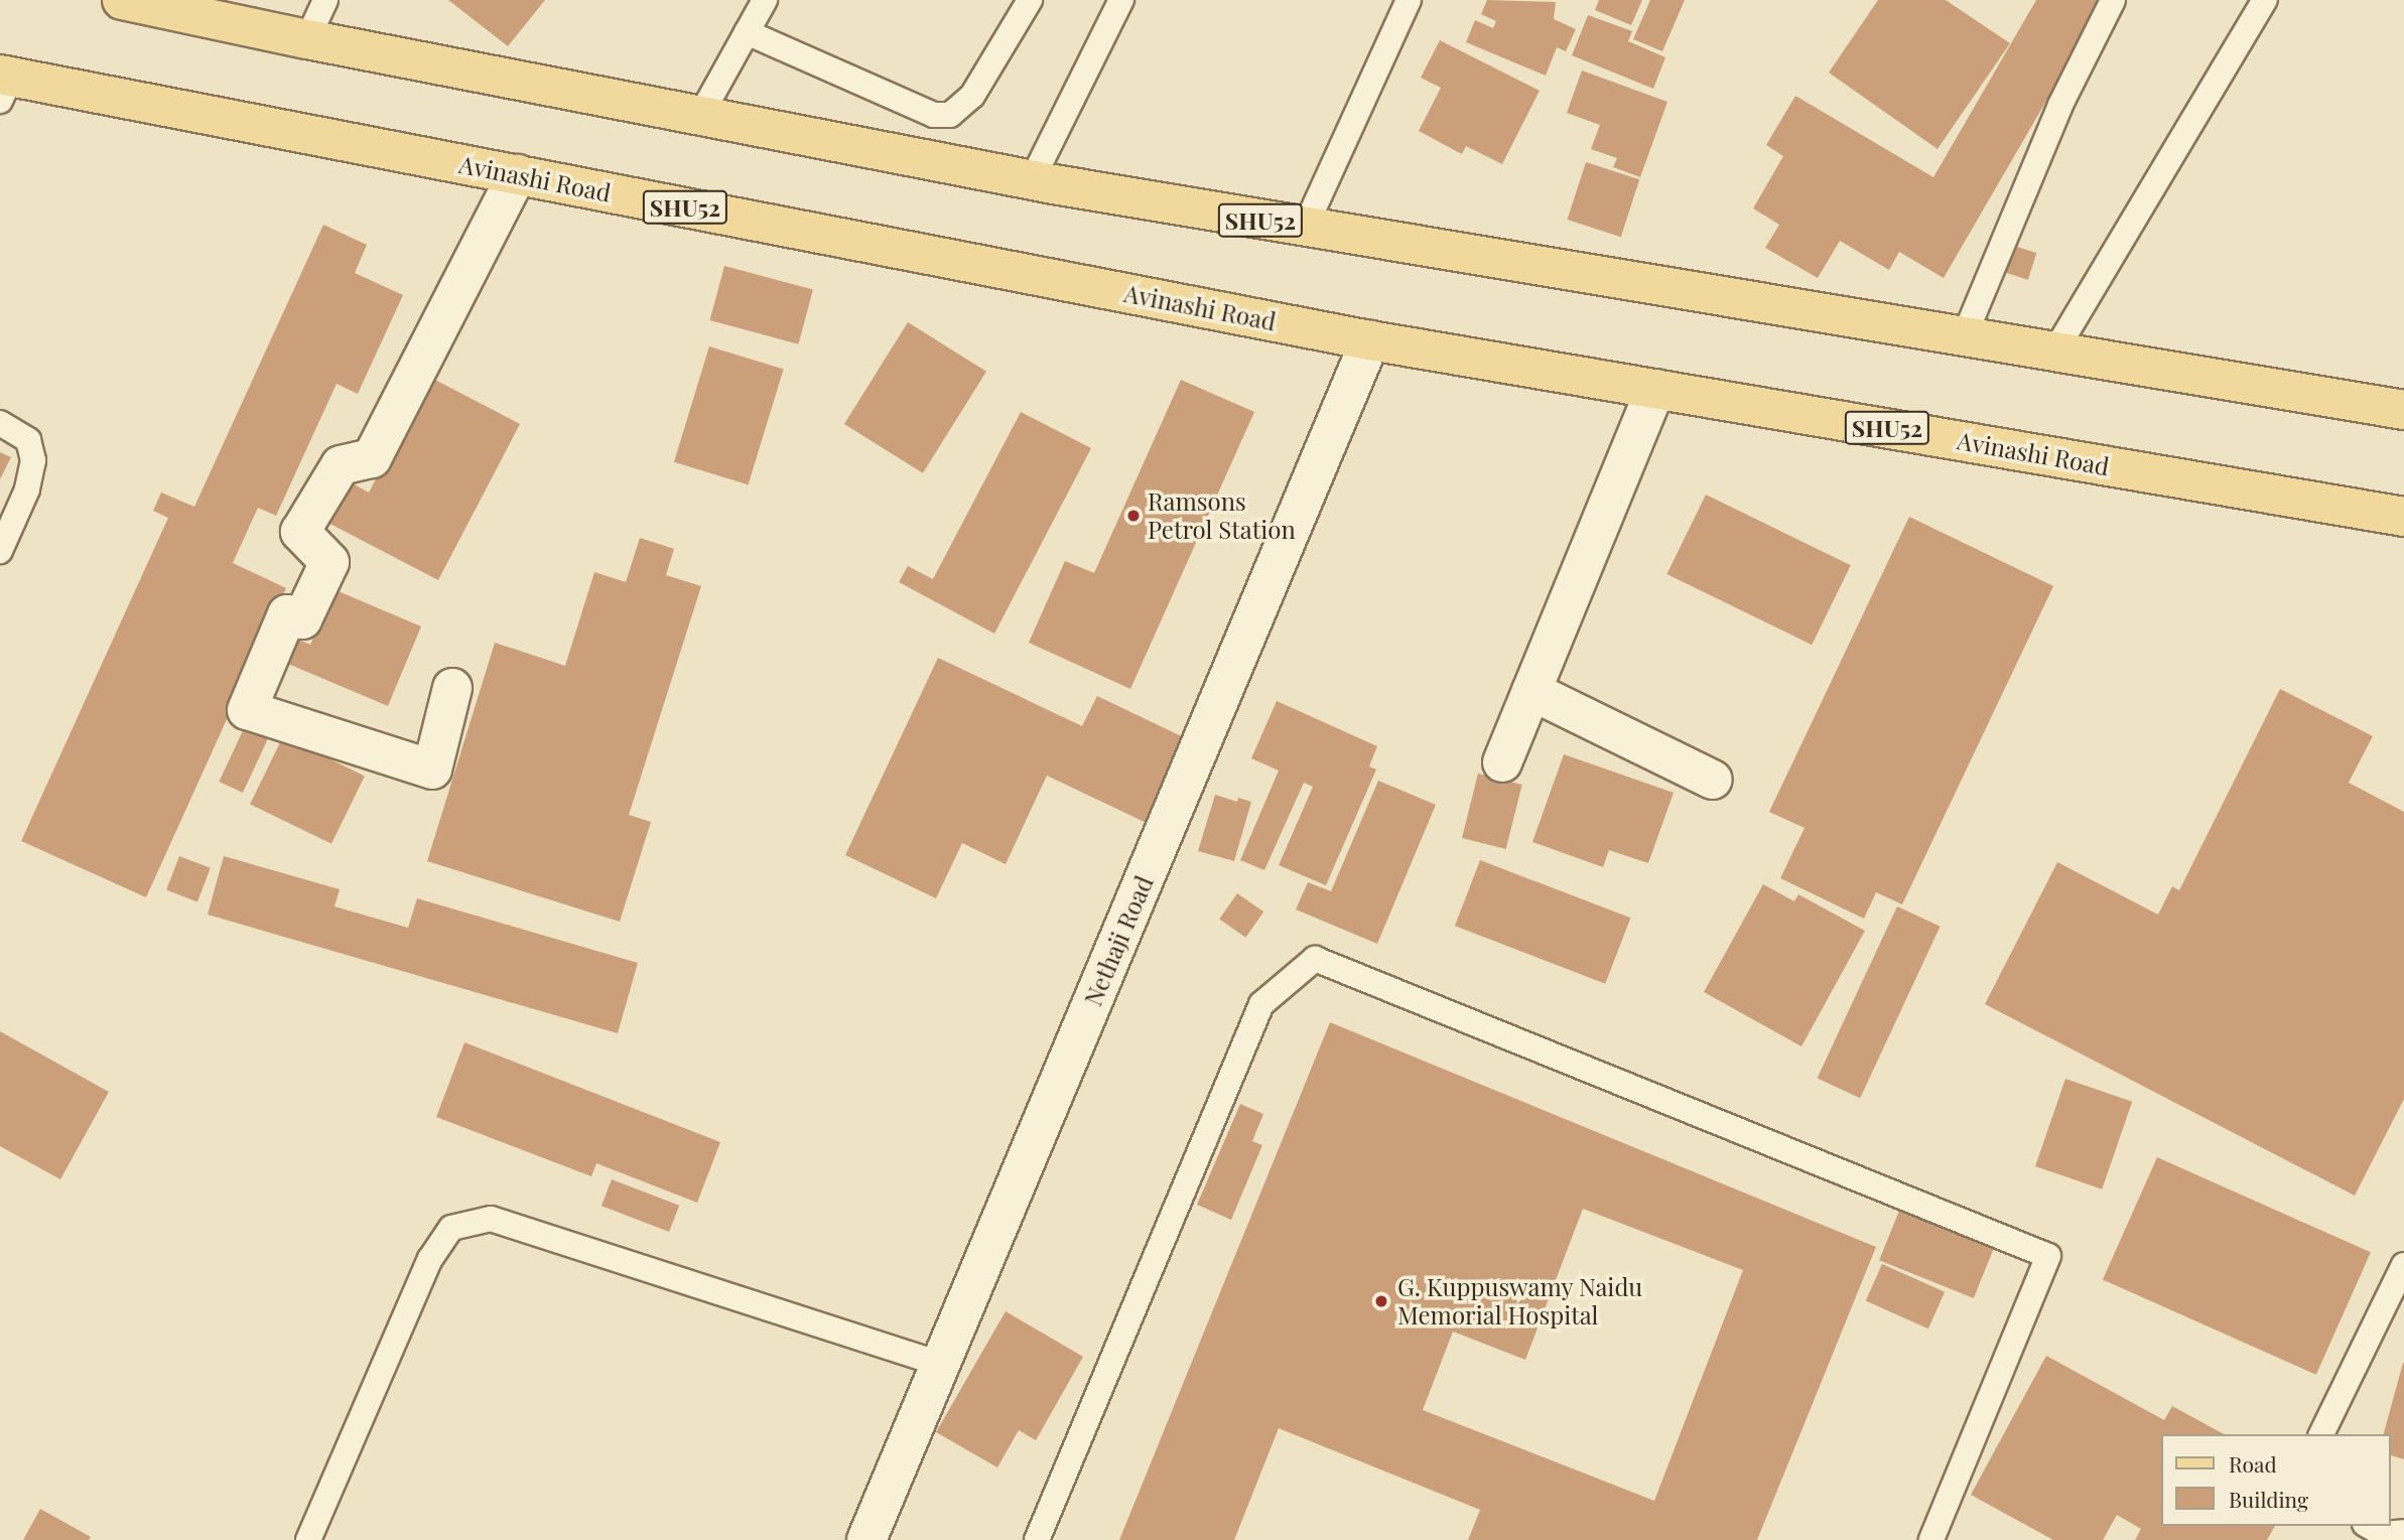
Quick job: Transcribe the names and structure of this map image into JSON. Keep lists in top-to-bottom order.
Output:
{
  "streets": {
    "main road": ["Avinashi Road", "SHU52"],
    "street": ["Nethaji Road"]
  },
  "crossings": [
    ["Avinashi Road", "Nethaji Road"]
  ],
  "places": ["Ramsons Petrol Station", "G. Kuppuswamy Naidu Memorial Hospital"],
  "legend": ["Road", "Building"]
}
